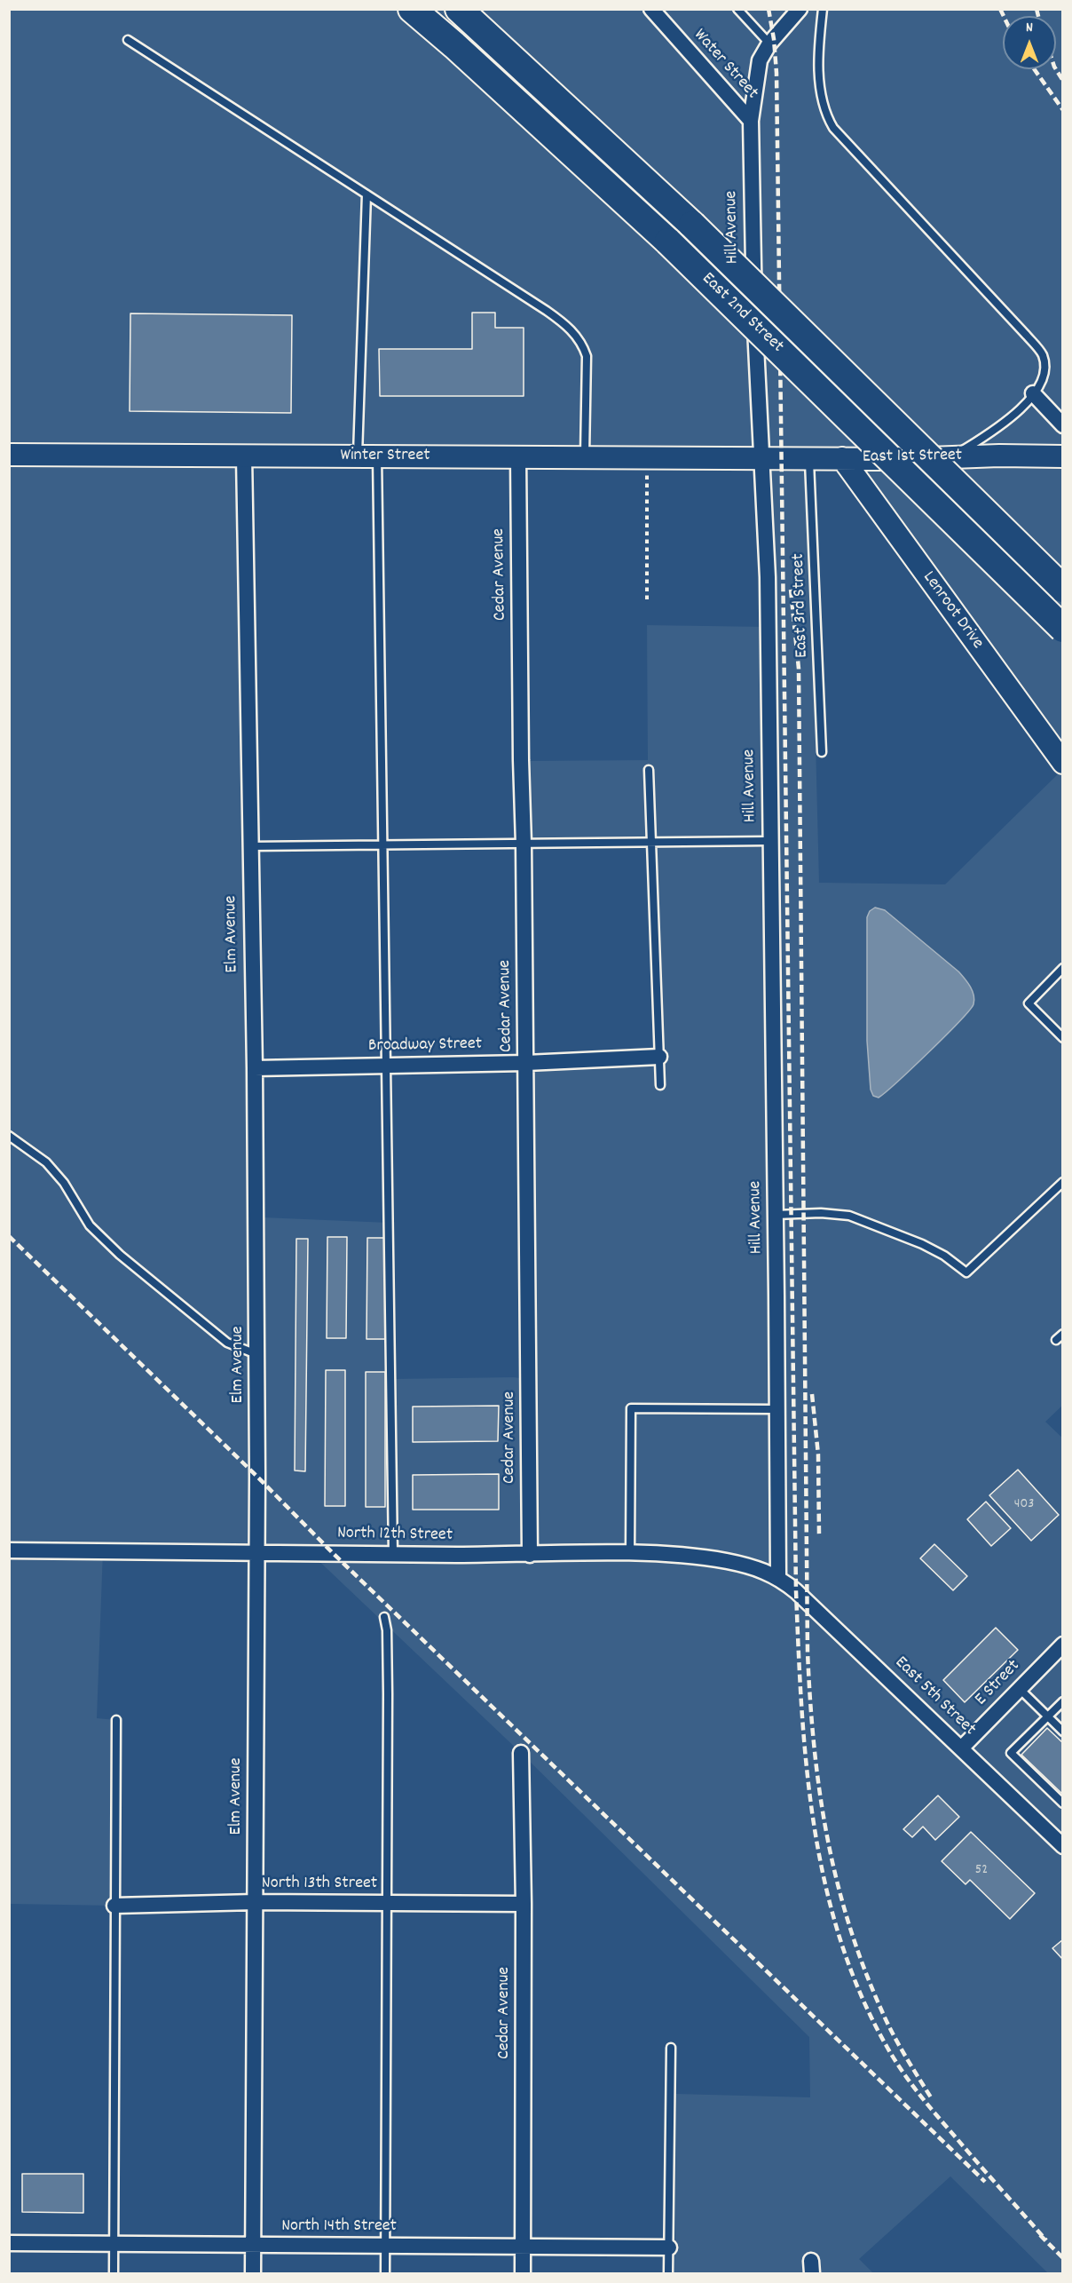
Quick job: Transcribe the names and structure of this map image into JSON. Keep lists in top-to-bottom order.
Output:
{
  "streets": {
    "highway": ["East 2nd Street"],
    "street": [
      "Water Street",
      "Hill Avenue",
      "Winter Street",
      "East 1st Street",
      "Cedar Avenue",
      "Lenroot Drive",
      "Elm Avenue",
      "Broadway Street",
      "North 12th Street",
      "E Street",
      "East 5th Street",
      "North 13th Street",
      "North 14th Street"
    ],
    "lane": ["East 3rd Street"]
  },
  "crossings": [
    ["Water Street", "Hill Avenue"],
    ["Hill Avenue", "Winter Street"],
    ["Hill Avenue", "East 1st Street"],
    ["Hill Avenue", "North 12th Street"],
    ["Hill Avenue", "East 5th Street"],
    ["Winter Street", "East 1st Street"],
    ["Winter Street", "Cedar Avenue"],
    ["Winter Street", "Elm Avenue"],
    ["East 1st Street", "East 3rd Street"],
    ["East 1st Street", "Lenroot Drive"],
    ["Cedar Avenue", "Broadway Street"],
    ["Cedar Avenue", "North 12th Street"],
    ["Cedar Avenue", "North 13th Street"],
    ["Cedar Avenue", "North 14th Street"],
    ["Elm Avenue", "Broadway Street"],
    ["Elm Avenue", "North 12th Street"],
    ["Elm Avenue", "North 13th Street"],
    ["Elm Avenue", "North 14th Street"],
    ["North 12th Street", "East 5th Street"],
    ["E Street", "East 5th Street"]
  ],
  "house_numbers": ["403", "52"],
  "north": "top"
}
